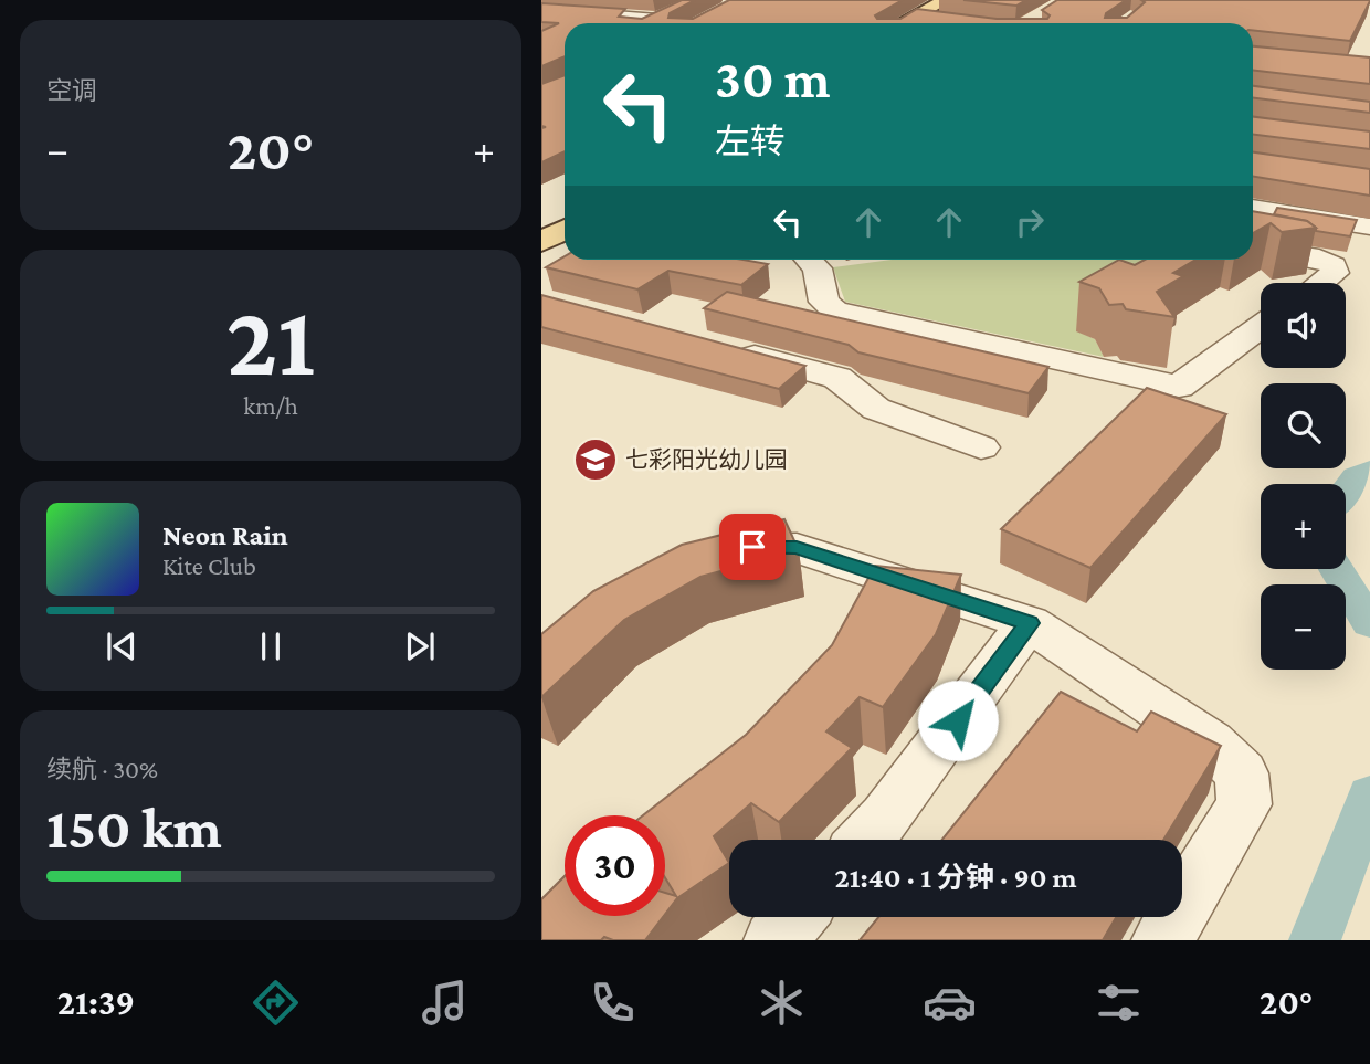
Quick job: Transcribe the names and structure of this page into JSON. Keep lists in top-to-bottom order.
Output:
{
  "places": {
    "school or university": ["七彩阳光幼儿园"]
  },
  "page": {
    "tile": [
      "空调",
      ["21", "km/h"],
      ["续航 · 30%", "150 km"]
    ],
    "turn": ["30 m", "左转"],
    "heat": ["−", "20°", "+"],
    "map_buttons": ["+", "−"],
    "song": ["Neon Rain", "Kite Club"],
    "limit": "30",
    "trip": "21:40 · 1 分钟 · 90 m",
    "tabs": ["21:39", "20°"]
  }
}
